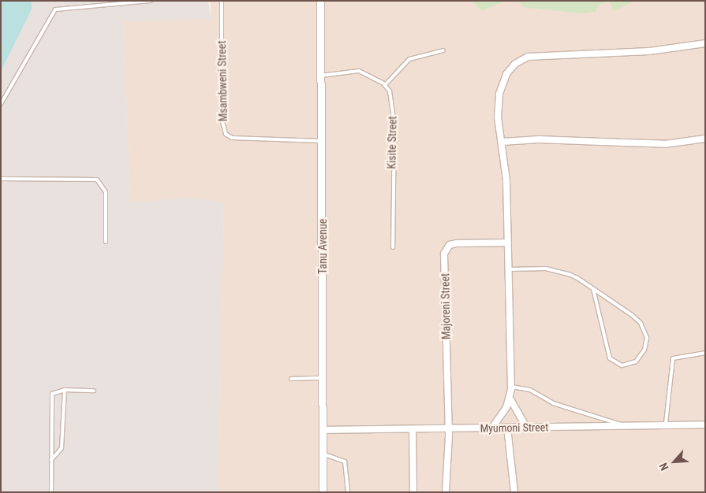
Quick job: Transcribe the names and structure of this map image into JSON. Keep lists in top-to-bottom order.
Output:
{
  "streets": {
    "street": ["Tanu Avenue", "Majoreni Street", "Myumoni Street"],
    "lane": ["Msambweni Street", "Kisite Street"]
  },
  "crossings": [
    ["Msambweni Street", "Tanu Avenue"],
    ["Tanu Avenue", "Myumoni Street"],
    ["Majoreni Street", "Myumoni Street"]
  ],
  "north": "bottom left"
}
